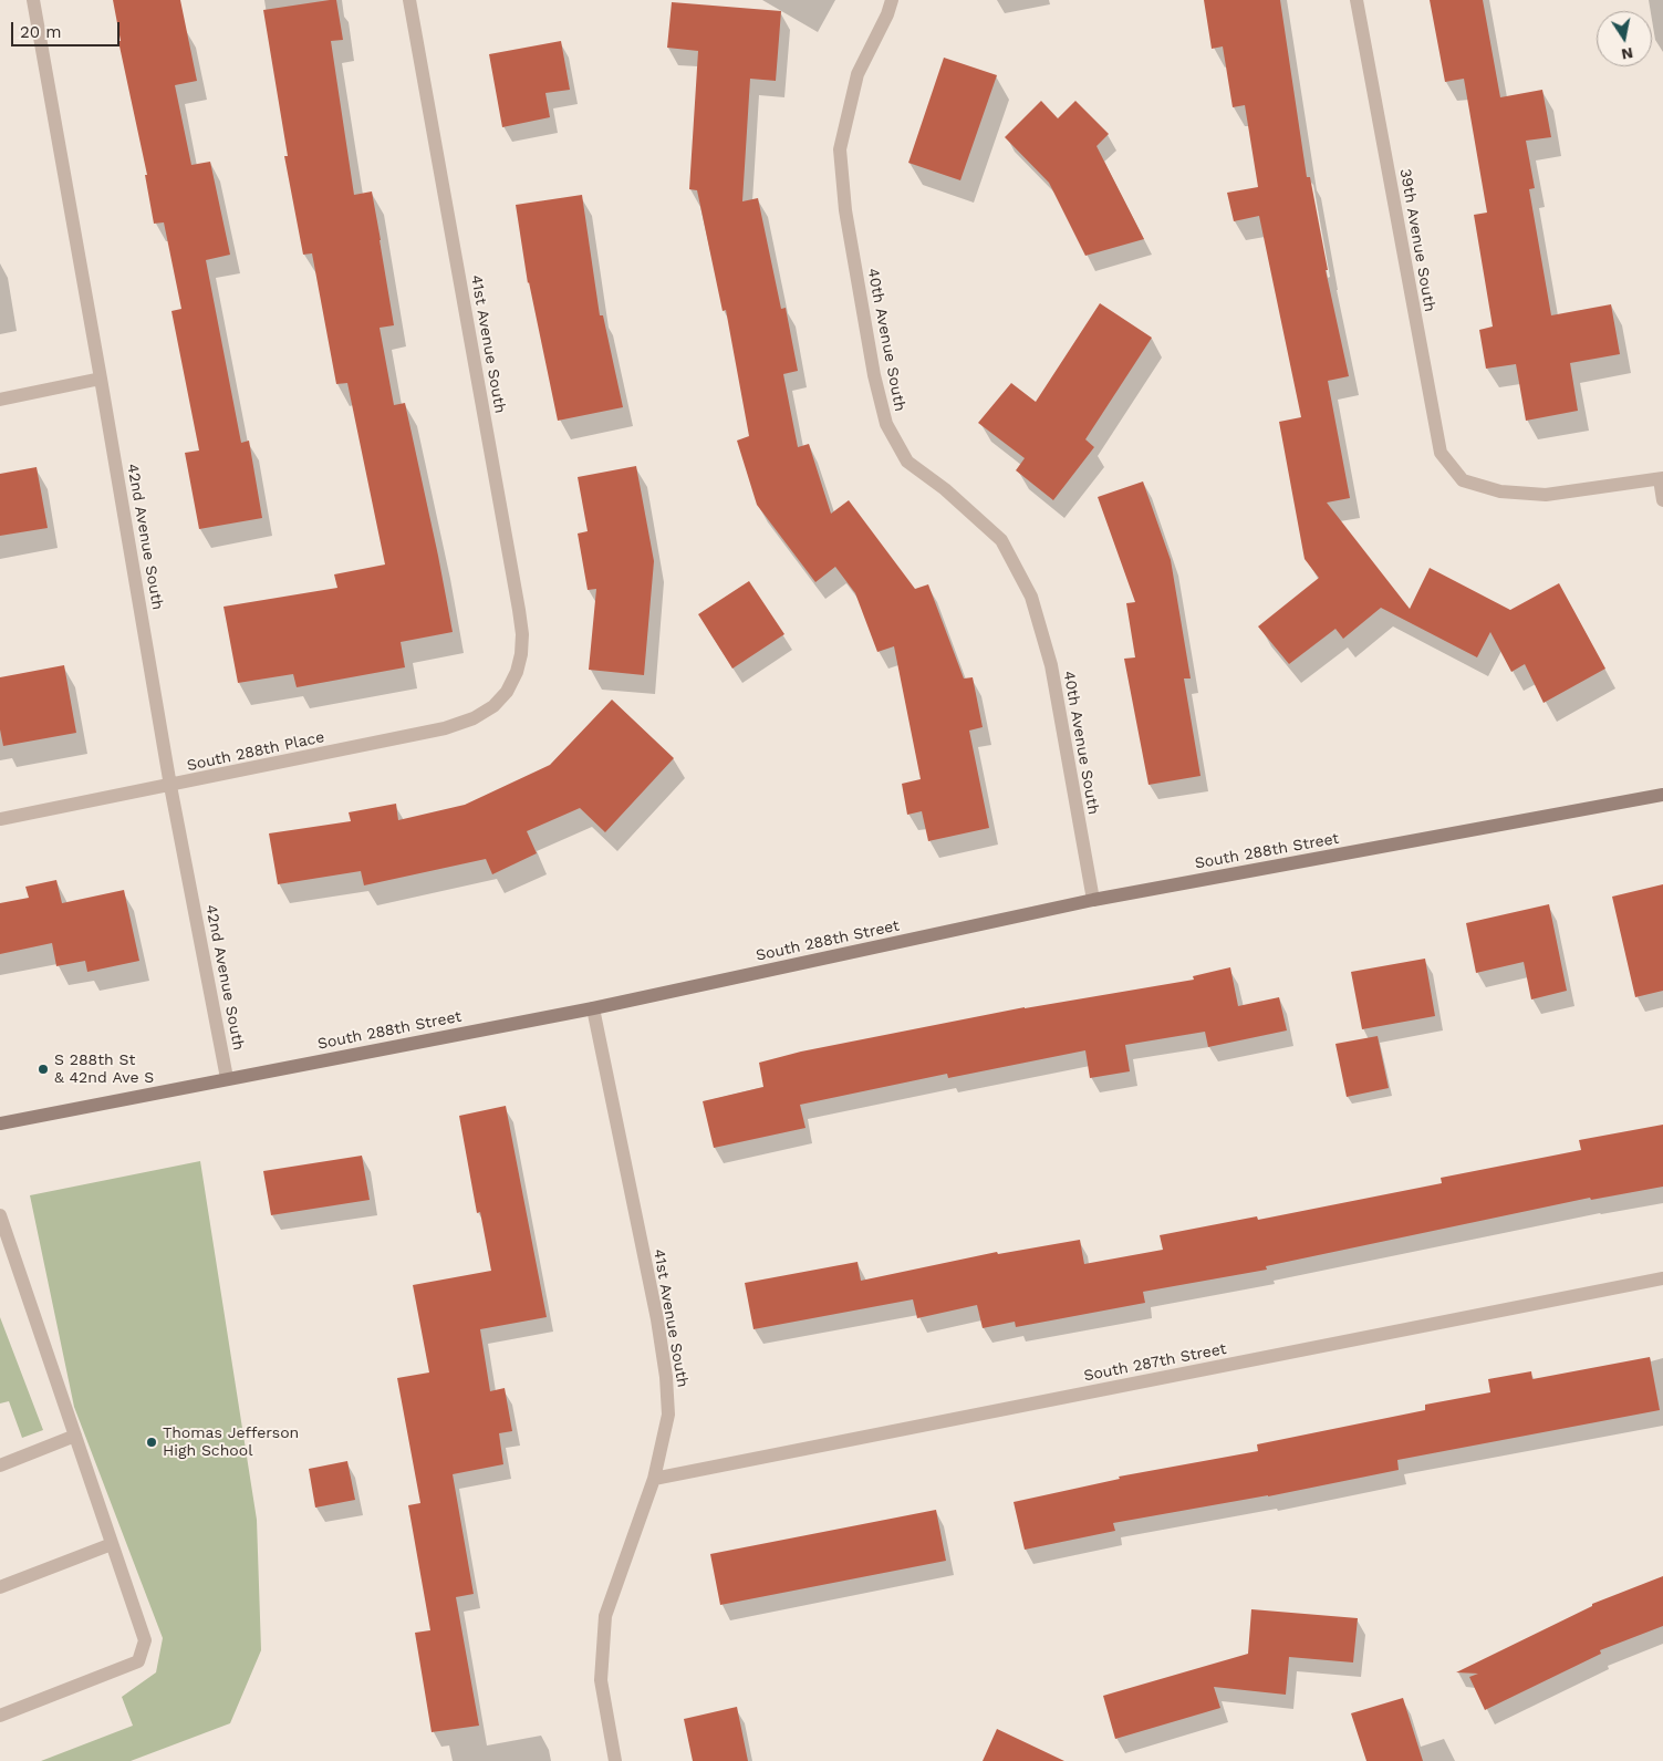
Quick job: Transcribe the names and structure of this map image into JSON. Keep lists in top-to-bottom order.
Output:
{
  "streets": {
    "main road": ["South 288th Street"],
    "street": [
      "39th Avenue South",
      "40th Avenue South",
      "41st Avenue South",
      "42nd Avenue South",
      "South 288th Place",
      "South 287th Street"
    ]
  },
  "crossings": [
    ["40th Avenue South", "South 288th Street"],
    ["41st Avenue South", "South 288th Place"],
    ["41st Avenue South", "South 288th Street"],
    ["41st Avenue South", "South 287th Street"],
    ["42nd Avenue South", "South 288th Place"],
    ["42nd Avenue South", "South 288th Street"]
  ],
  "places": ["S 288th St & 42nd Ave S", "Thomas Jefferson High School"],
  "scale_bar": "20 m",
  "north": "bottom"
}
